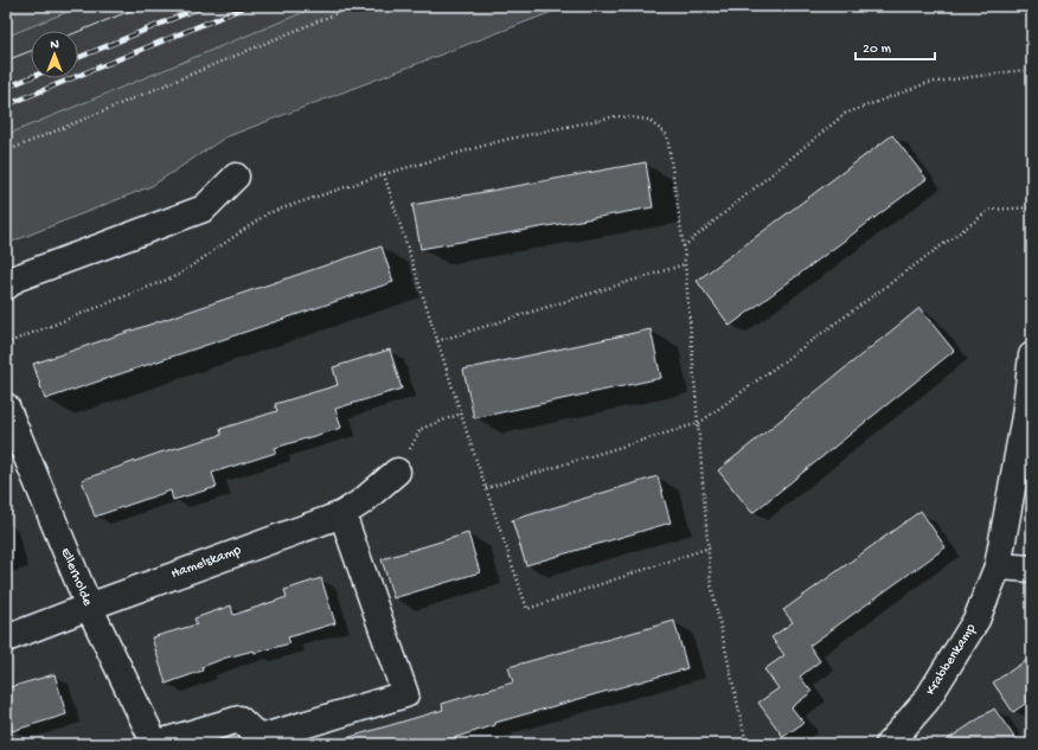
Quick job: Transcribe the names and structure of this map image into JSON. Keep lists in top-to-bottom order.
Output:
{
  "streets": {
    "street": ["Hamelskamp", "Ellerholde", "Krabbenkamp"]
  },
  "crossings": [
    ["Hamelskamp", "Ellerholde"]
  ],
  "scale_bar": "20 m",
  "north": "top"
}
